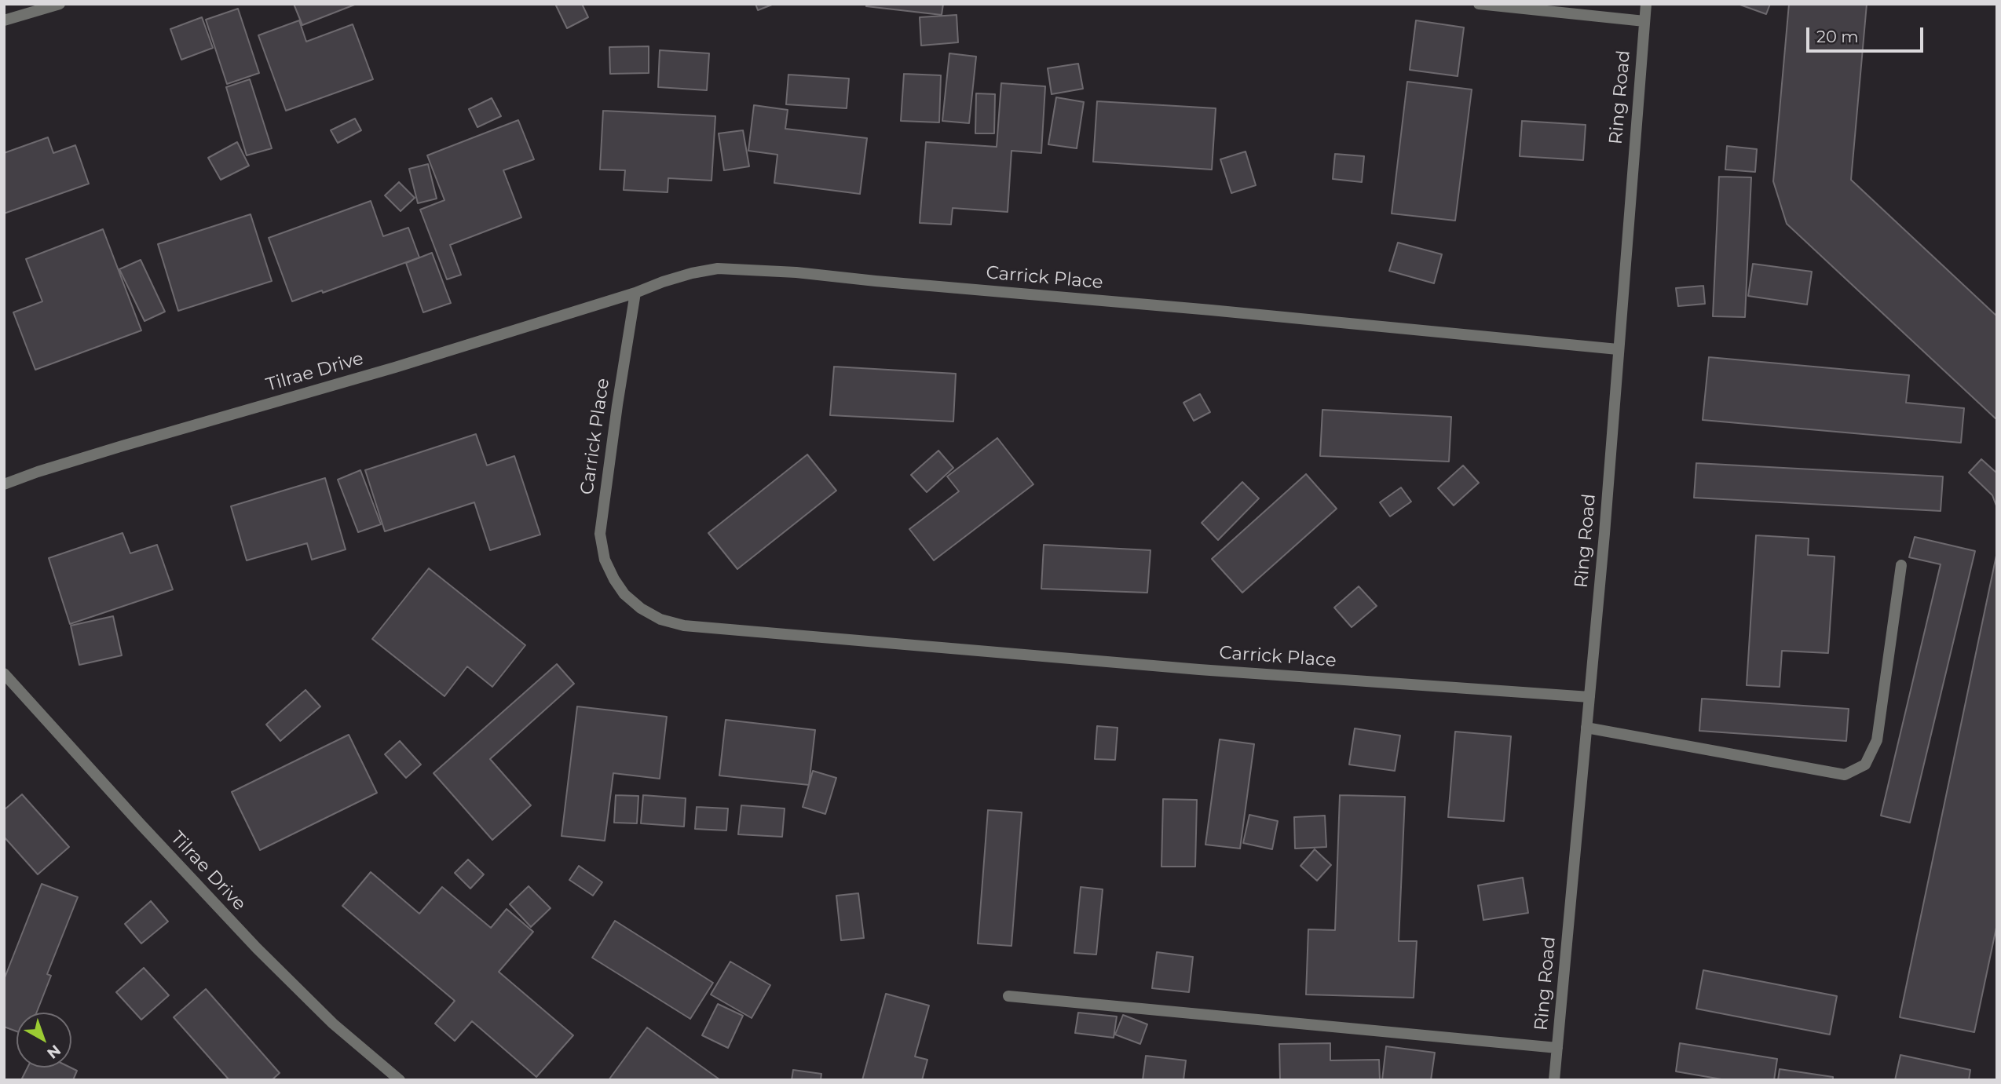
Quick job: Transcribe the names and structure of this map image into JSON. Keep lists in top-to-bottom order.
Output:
{
  "streets": {
    "street": ["Ring Road", "Carrick Place", "Tilrae Drive"]
  },
  "crossings": [
    ["Ring Road", "Carrick Place"],
    ["Carrick Place", "Tilrae Drive"]
  ],
  "scale_bar": "20 m",
  "north": "bottom right"
}
